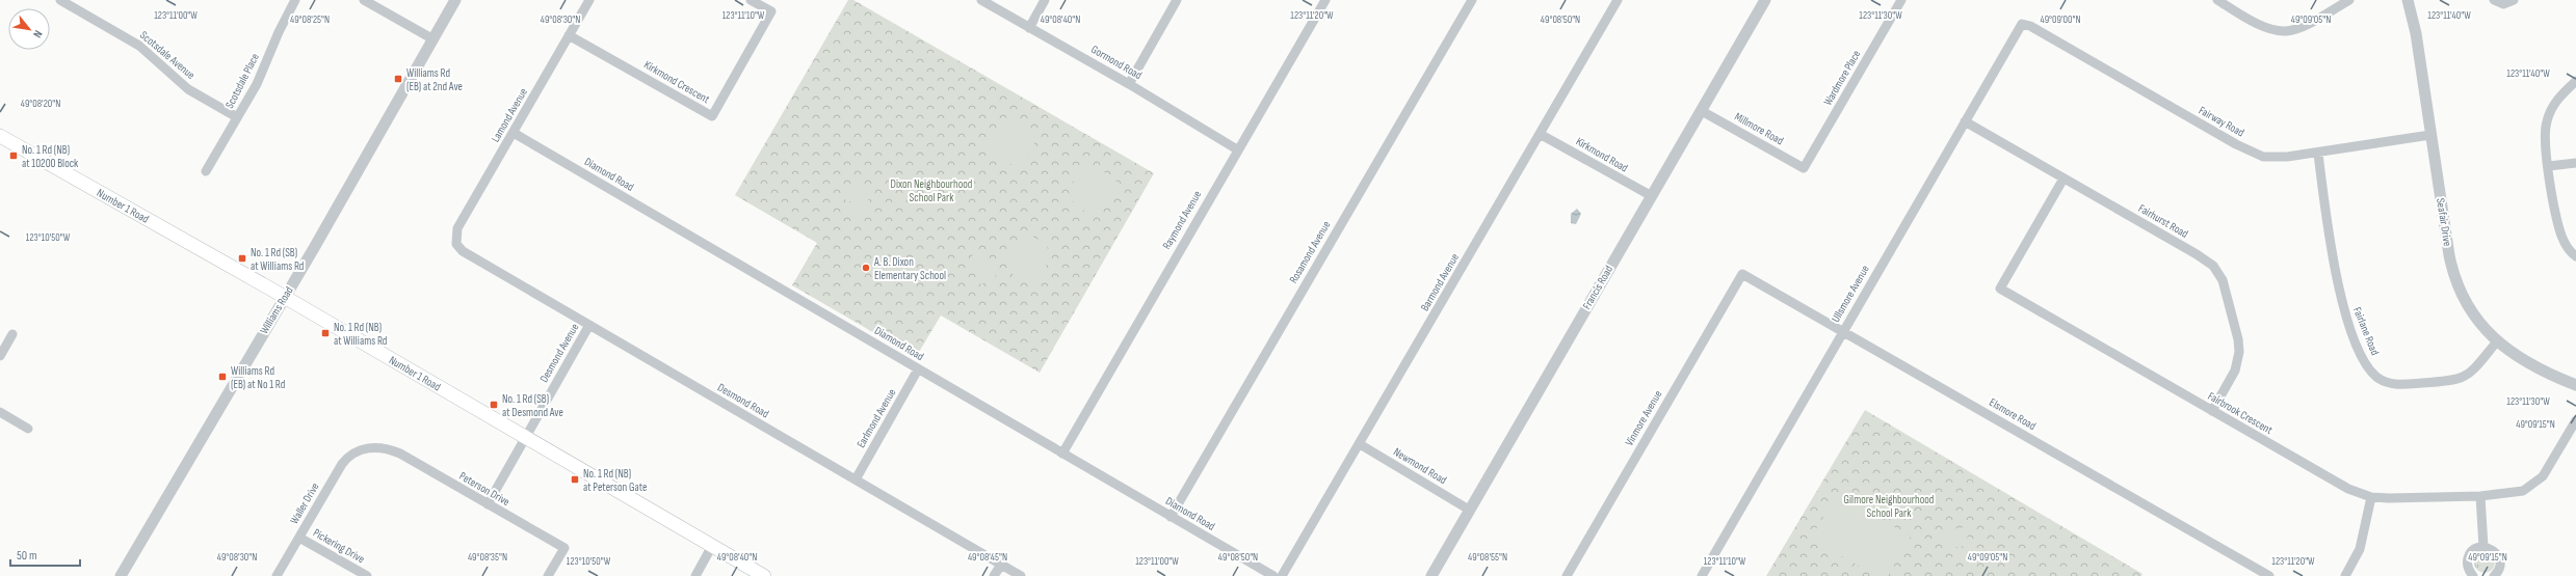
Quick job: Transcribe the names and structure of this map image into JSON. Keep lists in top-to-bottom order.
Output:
{
  "streets": {
    "main road": ["Number 1 Road"],
    "street": [
      "Scotsdale Avenue",
      "Gormond Road",
      "Wardmore Place",
      "Scotsdale Place",
      "Kirkmond Crescent",
      "Lamond Avenue",
      "Fairway Road",
      "Millmore Road",
      "Kirkmond Road",
      "Diamond Road",
      "Raymond Avenue",
      "Fairhurst Road",
      "Seafair Drive",
      "Rosamond Avenue",
      "Barmond Avenue",
      "Francis Road",
      "Ullsmore Avenue",
      "Williams Road",
      "Fairlane Road",
      "Desmond Avenue",
      "Desmond Road",
      "Fairbrook Crescent",
      "Elsmore Road",
      "Earlmond Avenue",
      "Vinmore Avenue",
      "Newmond Road",
      "Peterson Drive",
      "Waller Drive",
      "Pickering Drive"
    ]
  },
  "crossings": [
    ["Scotsdale Avenue", "Scotsdale Place"],
    ["Gormond Road", "Raymond Avenue"],
    ["Wardmore Place", "Millmore Road"],
    ["Kirkmond Crescent", "Lamond Avenue"],
    ["Lamond Avenue", "Diamond Road"],
    ["Lamond Avenue", "Desmond Road"],
    ["Fairway Road", "Seafair Drive"],
    ["Fairway Road", "Ullsmore Avenue"],
    ["Fairway Road", "Fairlane Road"],
    ["Millmore Road", "Francis Road"],
    ["Kirkmond Road", "Barmond Avenue"],
    ["Kirkmond Road", "Francis Road"],
    ["Diamond Road", "Raymond Avenue"],
    ["Diamond Road", "Rosamond Avenue"],
    ["Diamond Road", "Earlmond Avenue"],
    ["Number 1 Road", "Williams Road"],
    ["Number 1 Road", "Desmond Avenue"],
    ["Fairhurst Road", "Ullsmore Avenue"],
    ["Fairhurst Road", "Fairbrook Crescent"],
    ["Seafair Drive", "Fairlane Road"],
    ["Barmond Avenue", "Newmond Road"],
    ["Francis Road", "Newmond Road"],
    ["Ullsmore Avenue", "Elsmore Road"],
    ["Desmond Avenue", "Desmond Road"],
    ["Desmond Avenue", "Peterson Drive"],
    ["Desmond Road", "Earlmond Avenue"],
    ["Elsmore Road", "Vinmore Avenue"],
    ["Peterson Drive", "Waller Drive"],
    ["Waller Drive", "Pickering Drive"]
  ],
  "parks": ["Dixon Neighbourhood School Park", "Gilmore Neighbourhood School Park"],
  "places": {
    "transit": [
      "Williams Rd (EB) at 2nd Ave",
      "No. 1 Rd (NB) at 10200 Block",
      "No. 1 Rd (SB) at Williams Rd",
      "No. 1 Rd (NB) at Williams Rd",
      "Williams Rd (EB) at No 1 Rd",
      "No. 1 Rd (SB) at Desmond Ave",
      "No. 1 Rd (NB) at Peterson Gate"
    ],
    "other": ["A. B. Dixon Elementary School"]
  },
  "scale_bar": "50 m",
  "north": "bottom right",
  "coordinates": [
    "123°11'10\"W",
    "123°11'00\"W",
    "123°11'30\"W",
    "123°11'20\"W",
    "123°11'40\"W",
    "49°08'25\"N",
    "49°08'30\"N",
    "49°08'40\"N",
    "49°08'50\"N",
    "49°09'00\"N",
    "49°09'05\"N",
    "49°08'20\"N",
    "123°10'50\"W",
    "49°09'15\"N",
    "49°08'35\"N",
    "49°08'45\"N",
    "49°08'55\"N"
  ]
}
